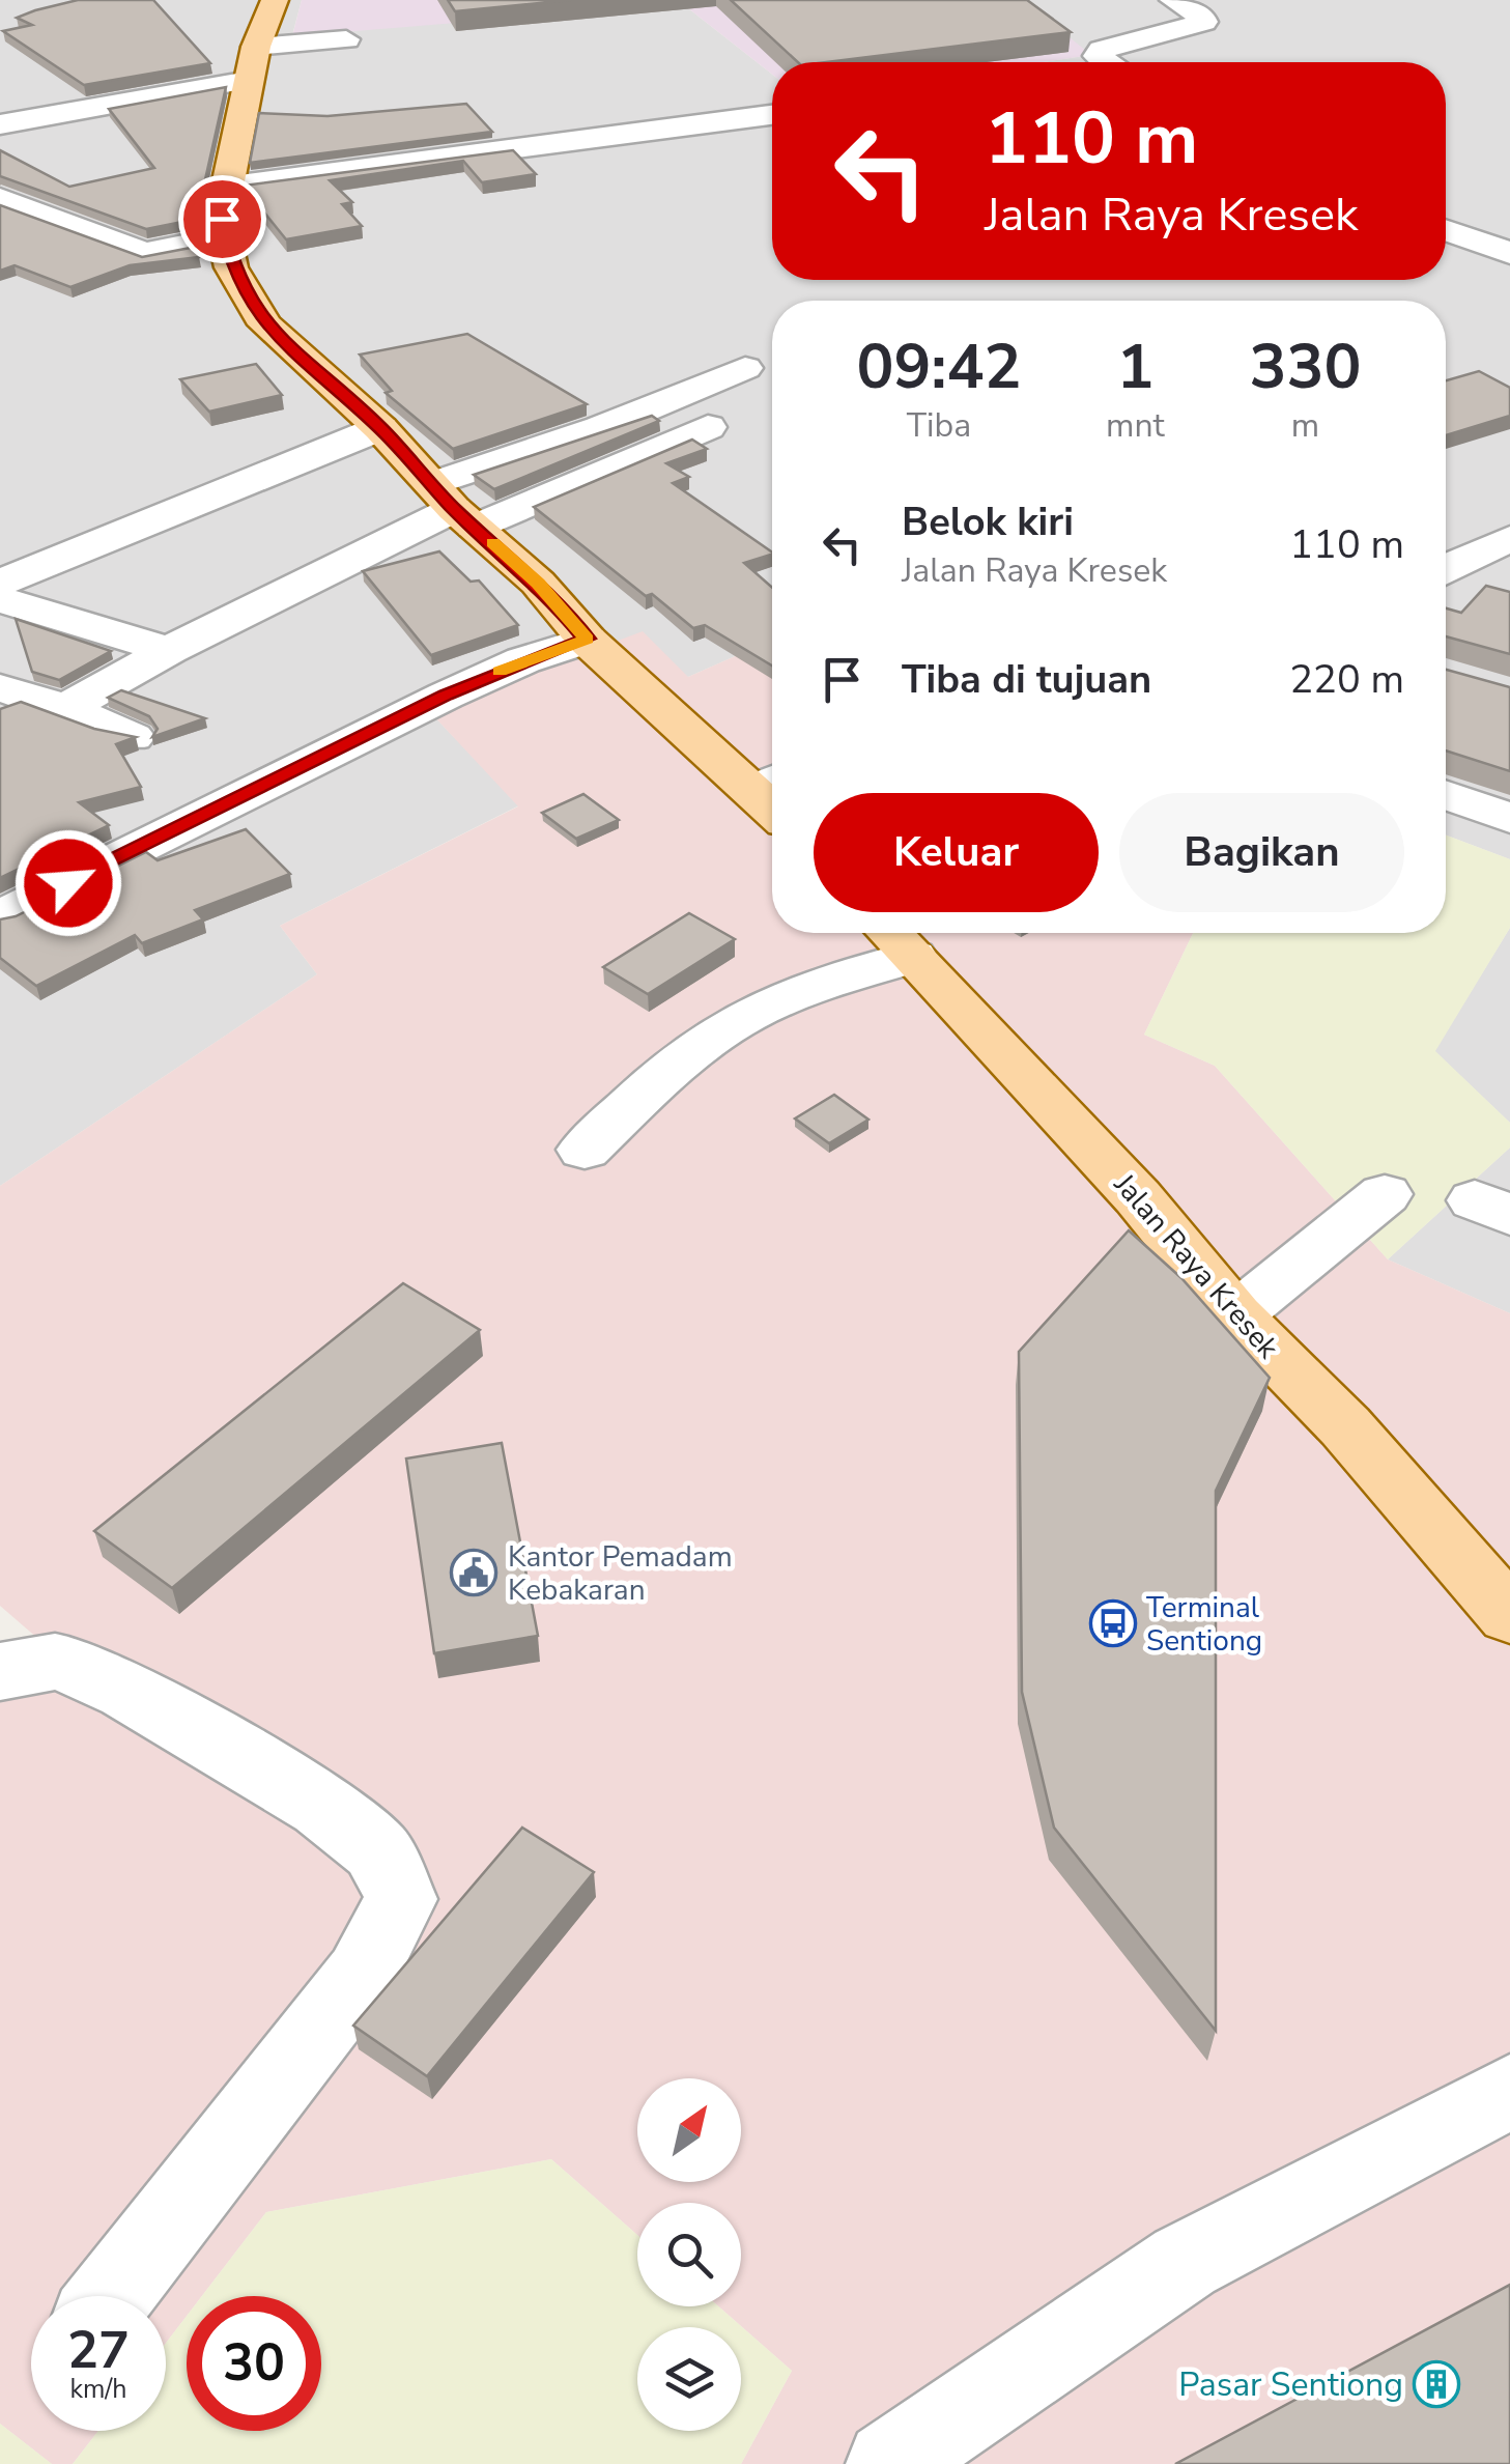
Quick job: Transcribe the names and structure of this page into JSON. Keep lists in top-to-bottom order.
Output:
{
  "streets": {
    "main road": ["Jalan Raya Kresek"]
  },
  "places": {
    "public building": ["Kantor Pemadam Kebakaran"],
    "bus stop": ["Terminal Sentiong"],
    "building": ["Pasar Sentiong"]
  },
  "north": "top right",
  "page": {
    "turn": ["110 m", "Jalan Raya Kresek"],
    "eta": [
      "09:42",
      "Tiba",
      "1",
      "mnt",
      "330",
      "m"
    ],
    "list": [
      {
        "name": "Belok kiri",
        "note": "Jalan Raya Kresek",
        "value": "110 m"
      },
      {
        "name": "Tiba di tujuan",
        "value": "220 m"
      }
    ],
    "buttons": ["Keluar", "Bagikan"],
    "speed": "27 km/h",
    "limit": "30"
  }
}
